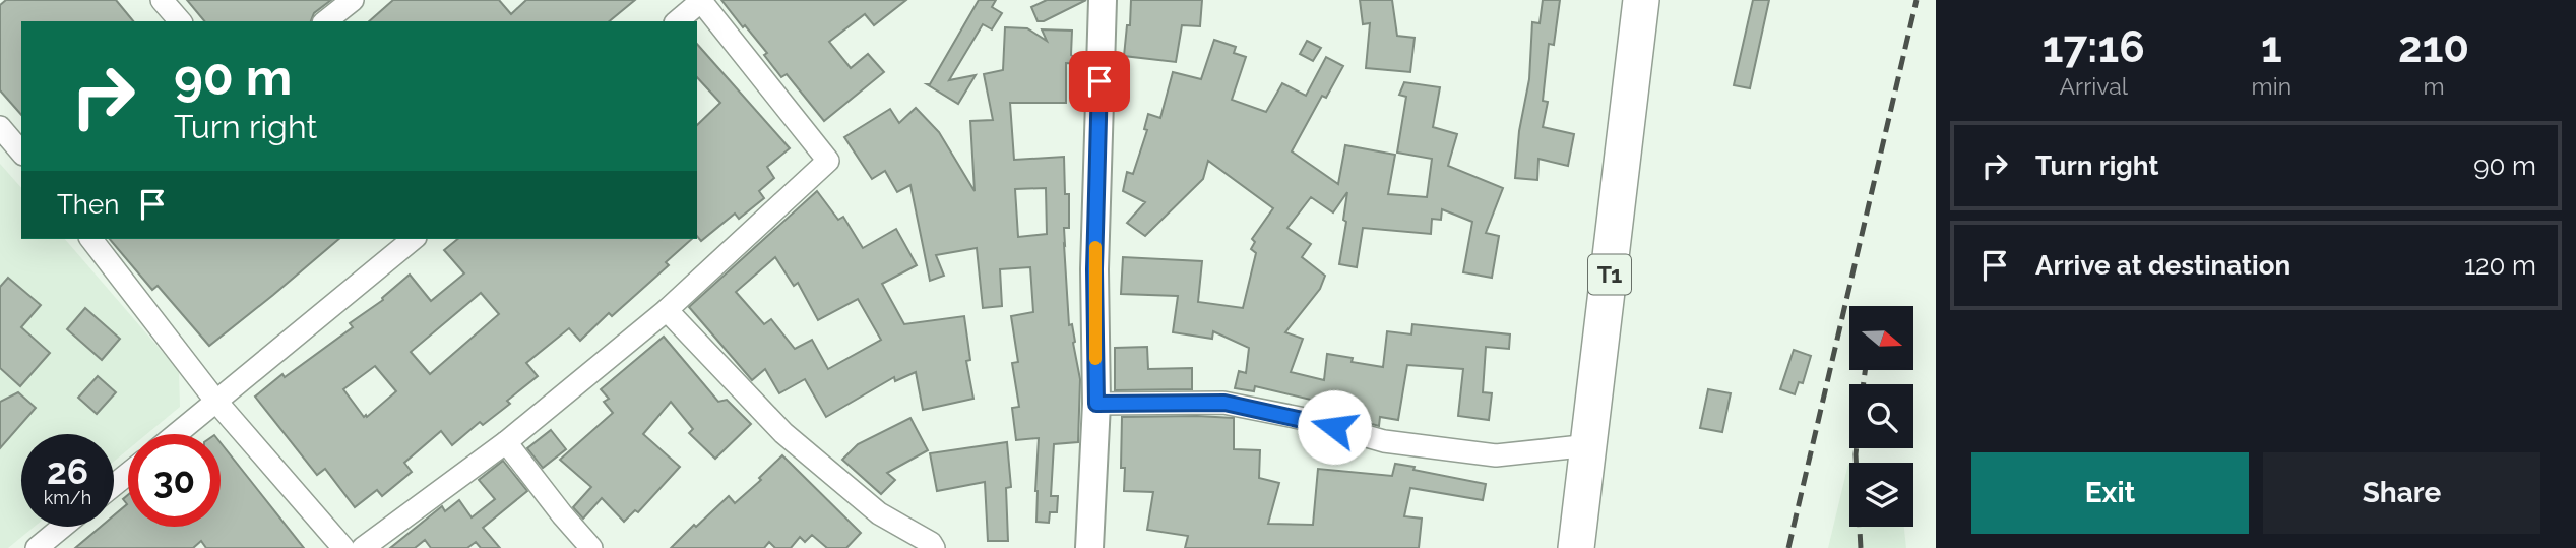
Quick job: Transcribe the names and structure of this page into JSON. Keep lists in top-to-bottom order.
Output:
{
  "streets": {
    "highway": ["T1"]
  },
  "north": "right",
  "page": {
    "eta": [
      "17:16",
      "Arrival",
      "1",
      "min",
      "210",
      "m"
    ],
    "turn": ["90 m", "Turn right"],
    "list": [
      {
        "name": "Turn right",
        "value": "90 m"
      },
      {
        "name": "Arrive at destination",
        "value": "120 m"
      }
    ],
    "then": "Then",
    "speed": "26 km/h",
    "limit": "30",
    "buttons": ["Exit", "Share"]
  }
}
